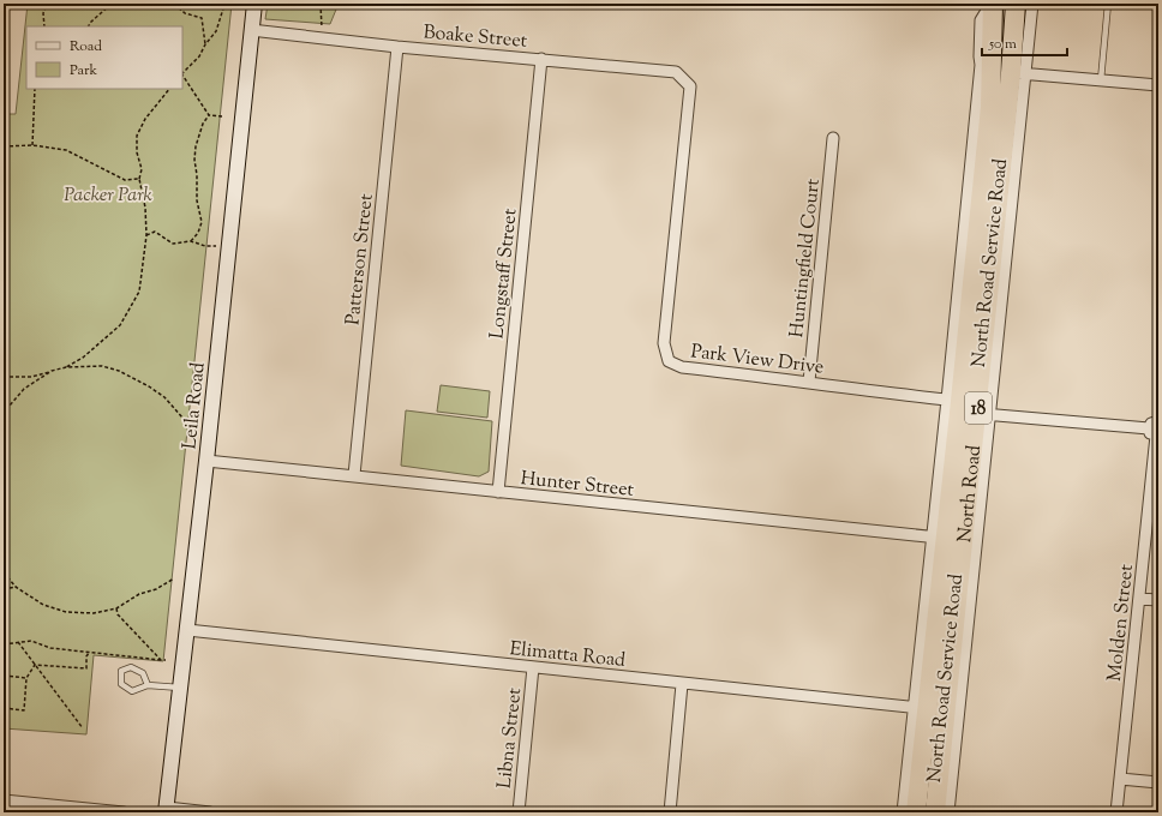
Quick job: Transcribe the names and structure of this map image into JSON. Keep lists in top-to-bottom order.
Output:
{
  "streets": {
    "highway": ["18", "North Road"],
    "street": [
      "Boake Street",
      "Huntingfield Court",
      "Patterson Street",
      "North Road Service Road",
      "Longstaff Street",
      "Park View Drive",
      "Leila Road",
      "Hunter Street",
      "Molden Street",
      "Elimatta Road",
      "Libna Street"
    ]
  },
  "crossings": [
    ["Boake Street", "Patterson Street"],
    ["Boake Street", "Longstaff Street"],
    ["Boake Street", "Park View Drive"],
    ["Boake Street", "Leila Road"],
    ["Huntingfield Court", "Park View Drive"],
    ["Patterson Street", "Hunter Street"],
    ["North Road Service Road", "Park View Drive"],
    ["North Road Service Road", "North Road"],
    ["North Road Service Road", "Elimatta Road"],
    ["Longstaff Street", "Hunter Street"],
    ["Park View Drive", "North Road"],
    ["Park View Drive", "Molden Street"],
    ["Leila Road", "Hunter Street"],
    ["Leila Road", "Elimatta Road"],
    ["Hunter Street", "North Road"],
    ["North Road", "Elimatta Road"],
    ["Elimatta Road", "Libna Street"]
  ],
  "parks": ["Packer Park"],
  "legend": ["Road", "Park"],
  "scale_bar": "50 m"
}
